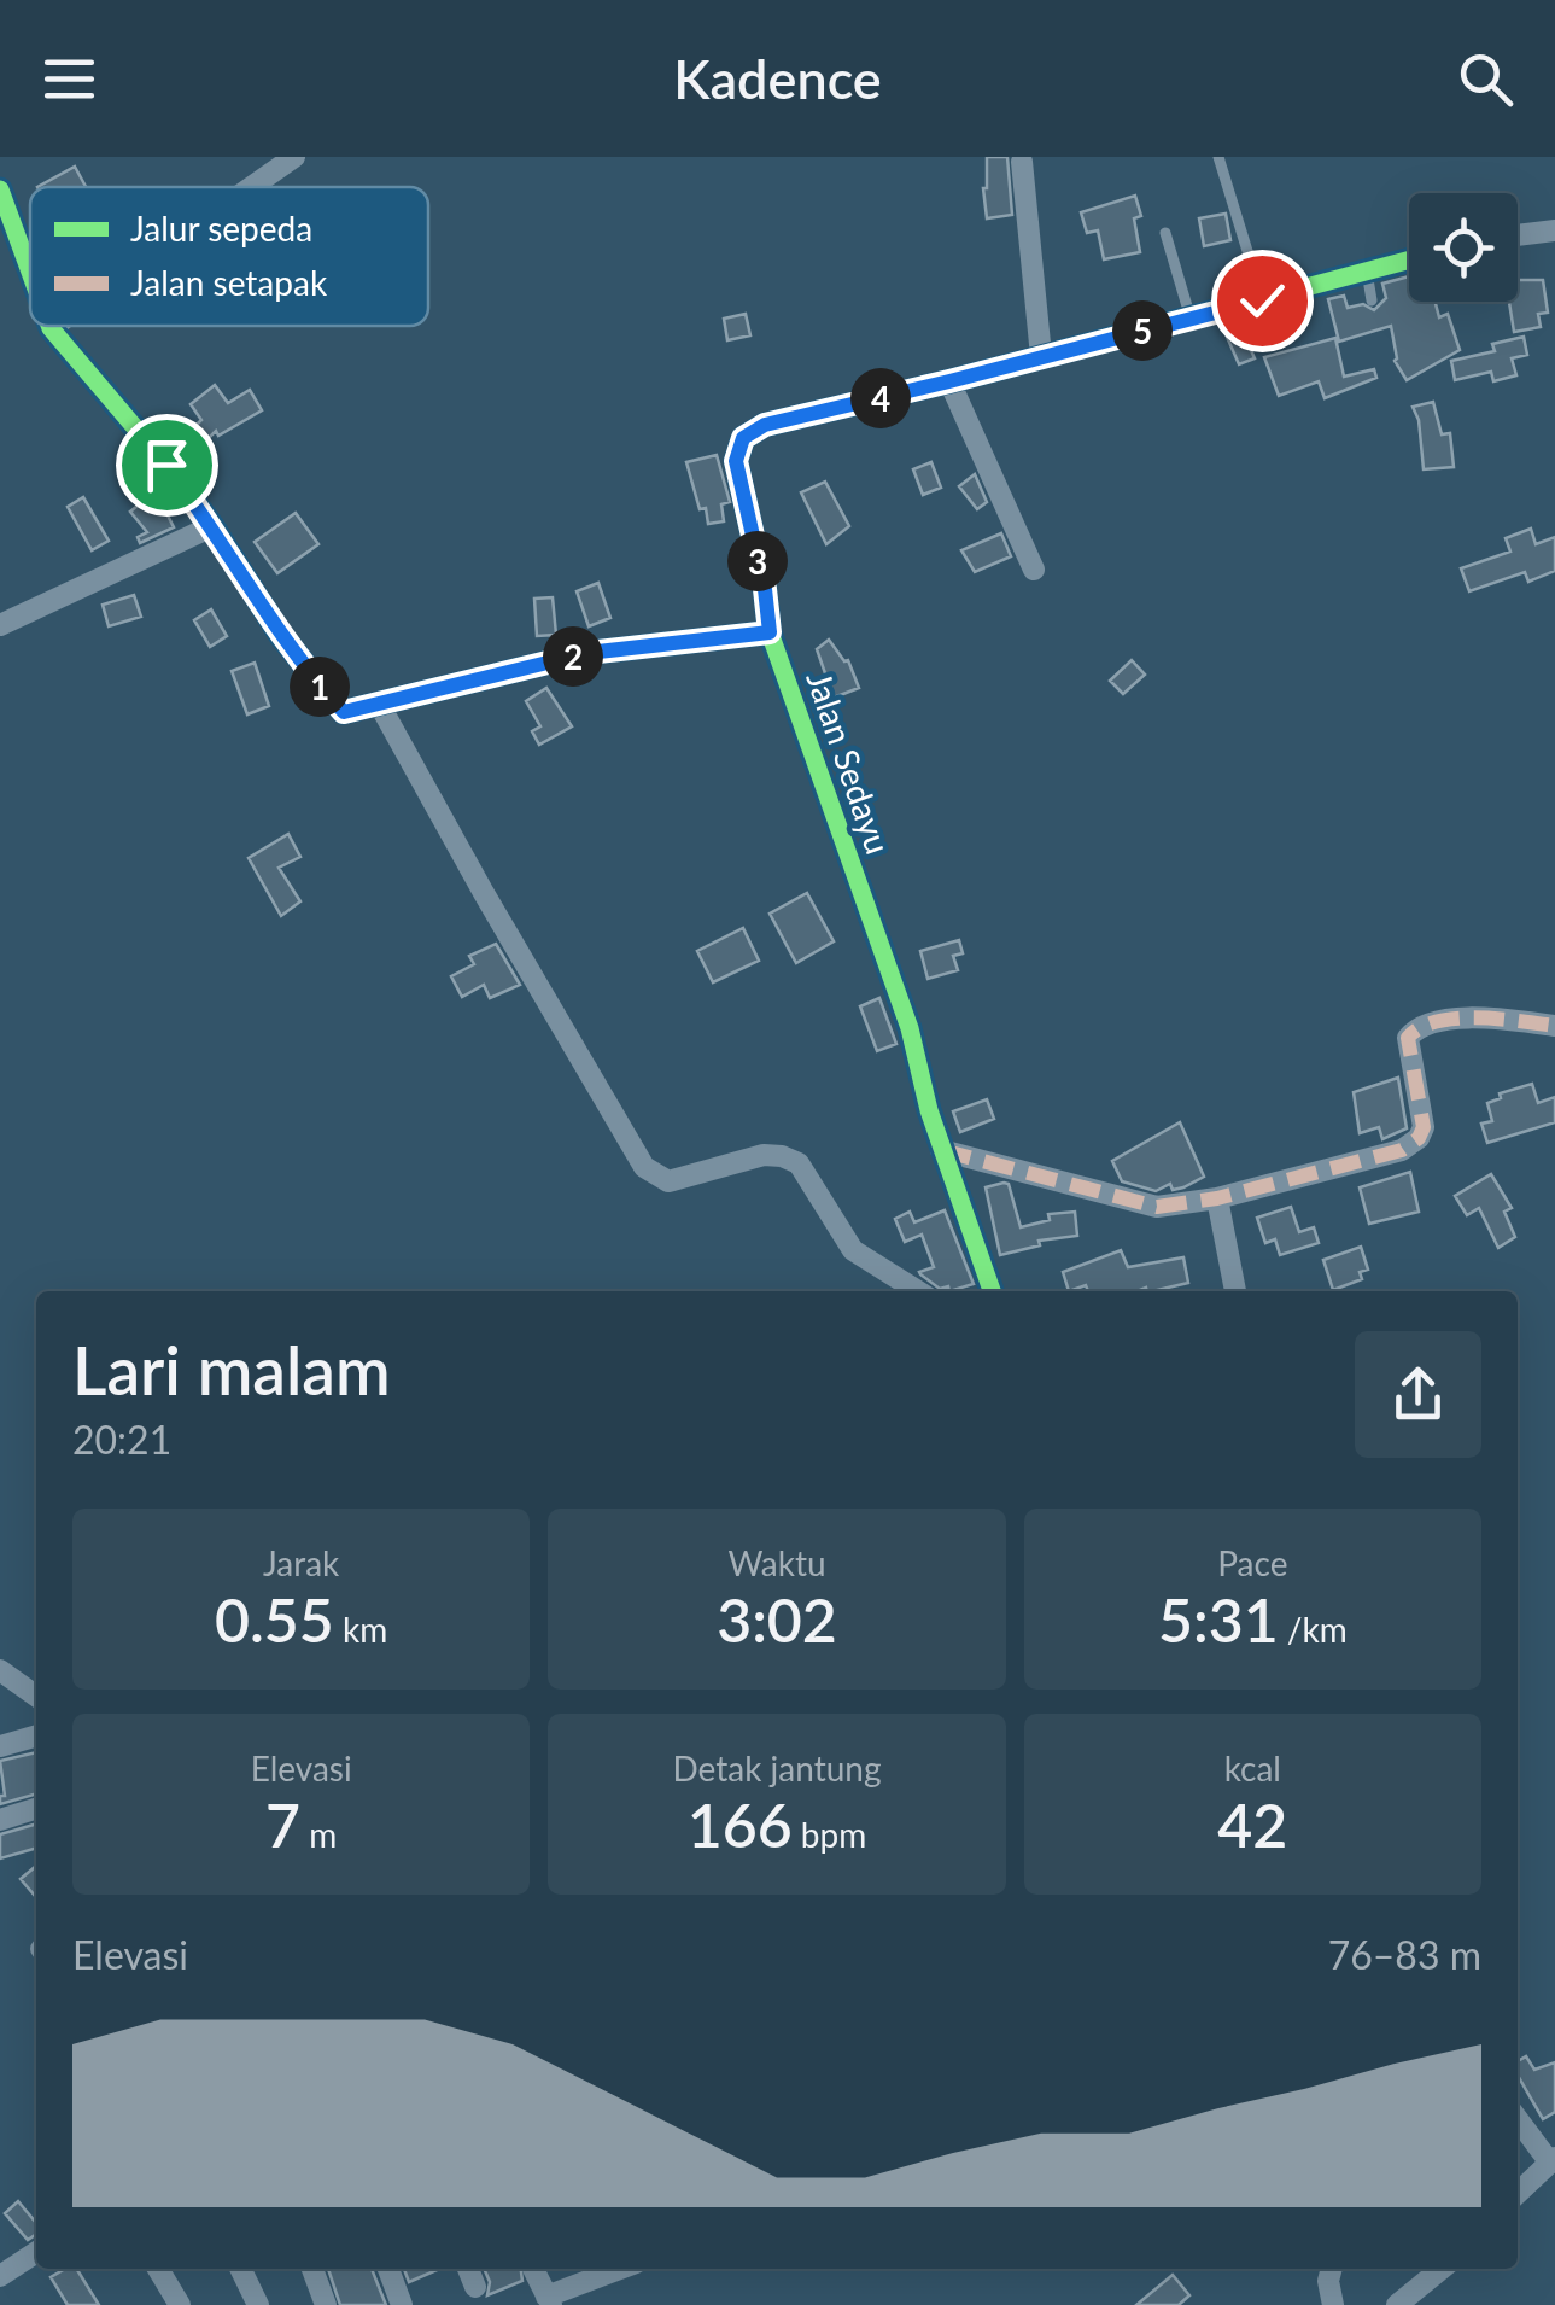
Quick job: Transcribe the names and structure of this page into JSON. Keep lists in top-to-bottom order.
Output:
{
  "streets": {
    "street": ["Jalan Sedayu"]
  },
  "legend": ["Jalur sepeda", "Jalan setapak"],
  "page": {
    "header": "Kadence",
    "pins": [
      "5",
      "4",
      "3",
      "2",
      "1"
    ],
    "heading": ["Lari malam", "20:21"],
    "stats": [
      ["Jarak", "0.55 km"],
      ["Waktu", "3:02"],
      ["Pace", "5:31 /km"],
      ["Elevasi", "7 m"],
      ["Detak jantung", "166 bpm"],
      ["kcal", "42"]
    ],
    "chart": ["Elevasi", "76–83 m"]
  }
}
